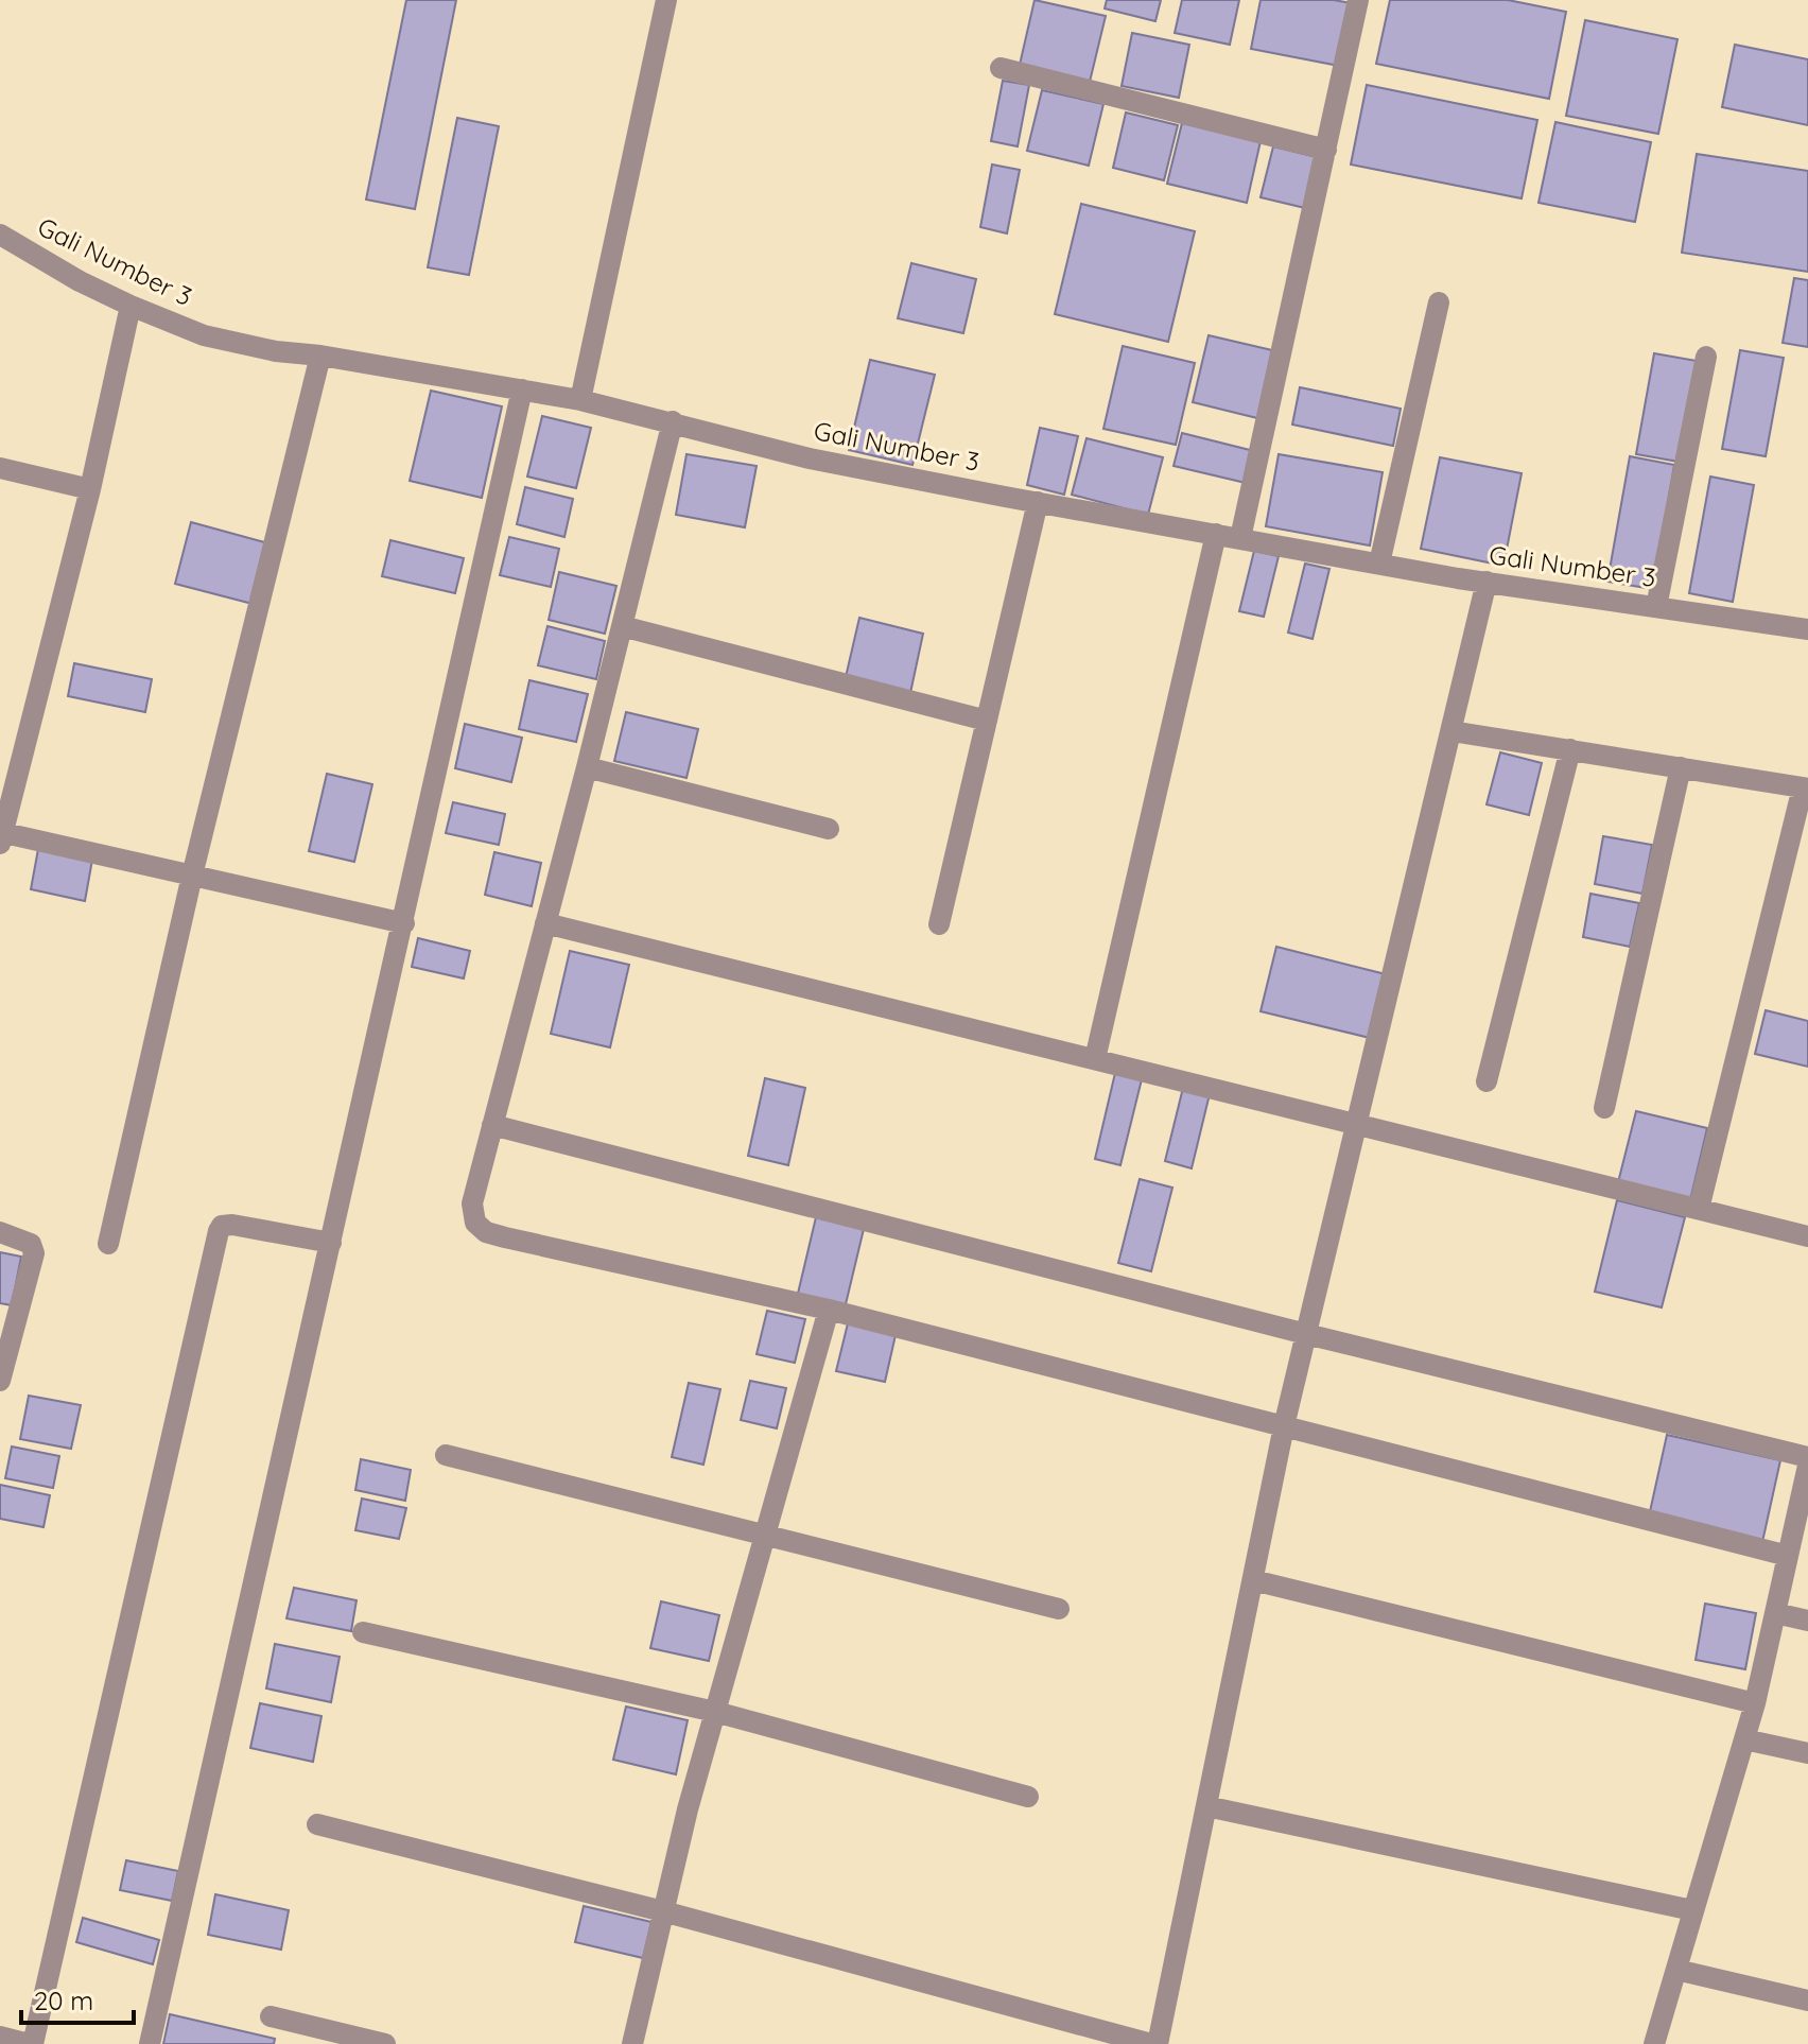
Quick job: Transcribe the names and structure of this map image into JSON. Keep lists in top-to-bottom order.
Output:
{
  "streets": {
    "street": ["Gali Number 3"]
  },
  "scale_bar": "20 m"
}
